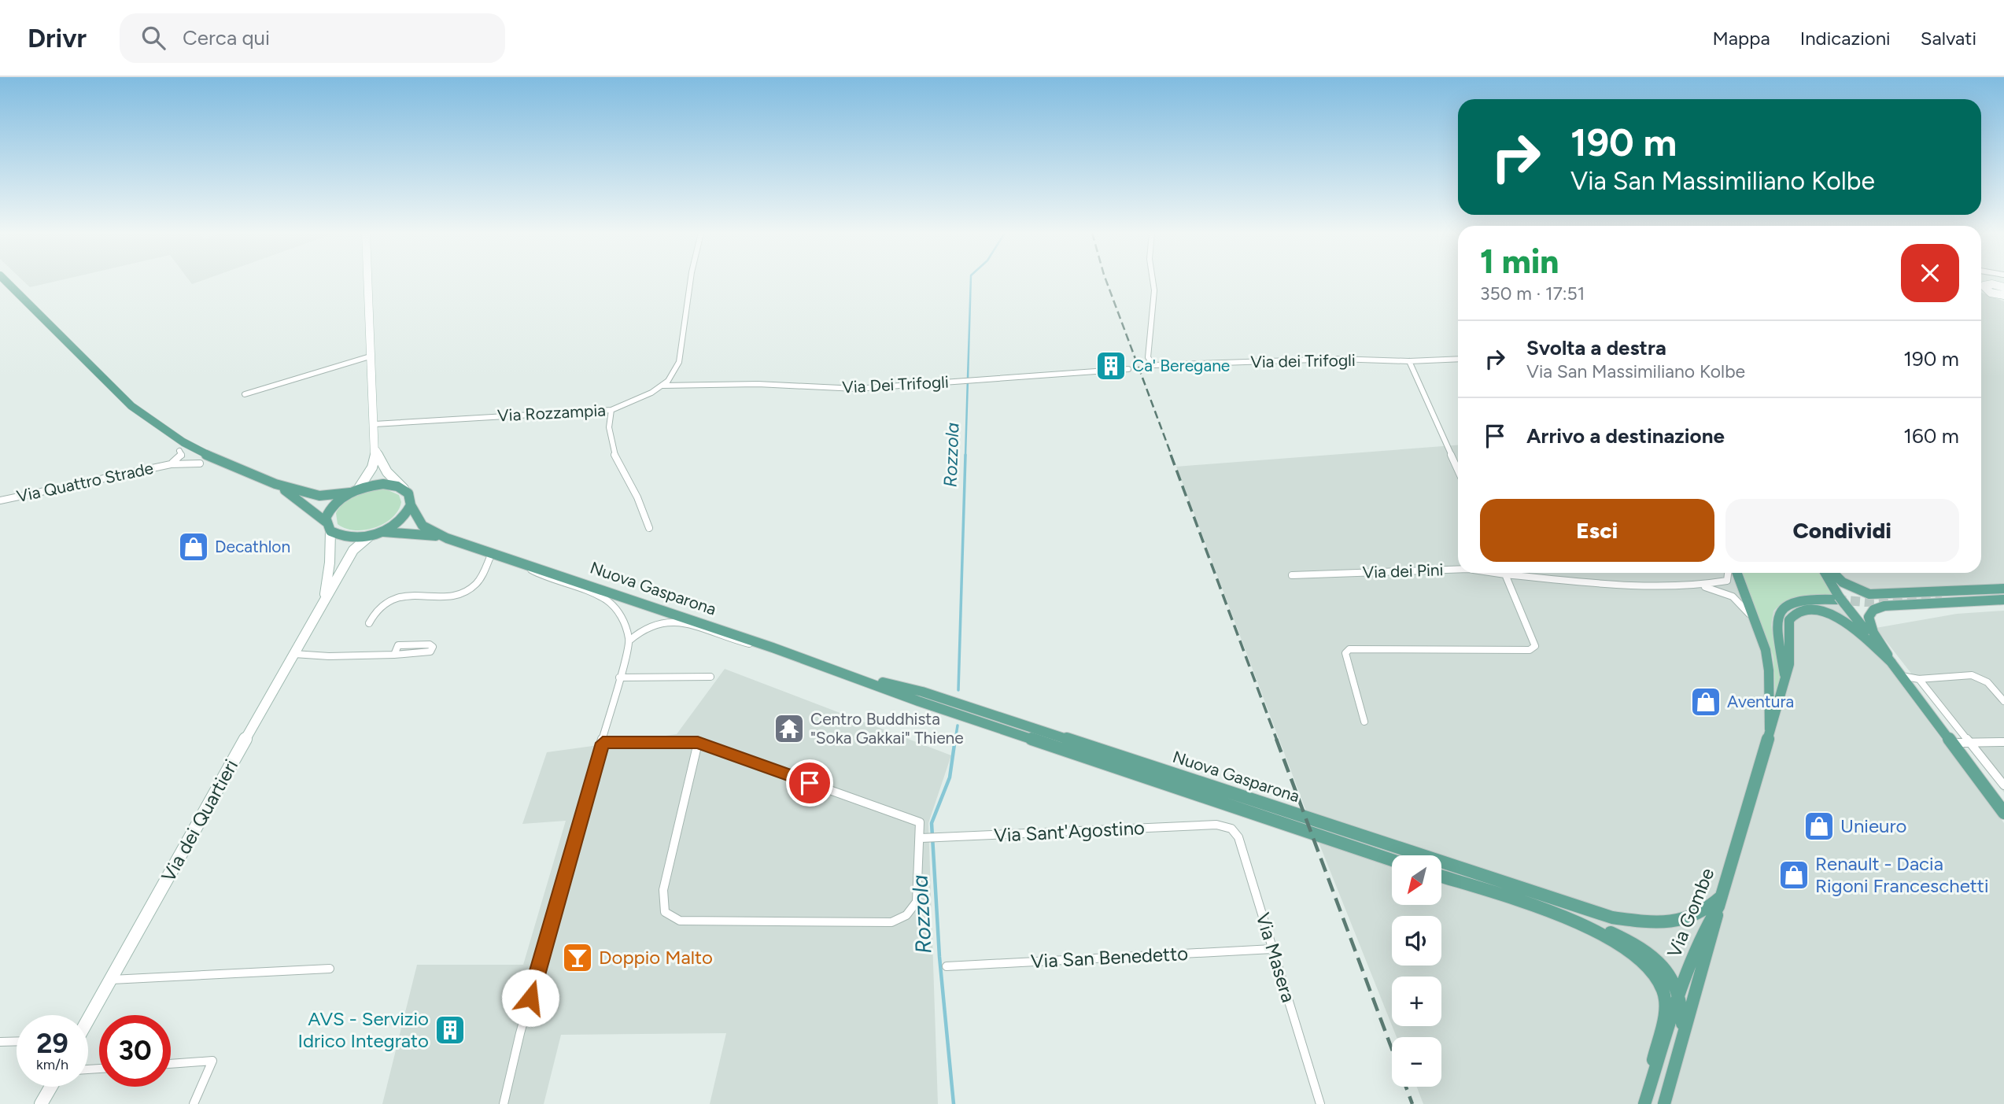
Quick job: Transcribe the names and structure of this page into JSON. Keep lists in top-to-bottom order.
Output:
{
  "streets": {
    "main road": ["Nuova Gasparona", "Via dei Quartieri", "Via Gombe"],
    "street": [
      "Via dei Trifogli",
      "Via Dei Trifogli",
      "Via Rozzampia",
      "Via Quattro Strade",
      "Via dei Pini",
      "Via Sant'Agostino",
      "Via San Benedetto",
      "Via Masera"
    ]
  },
  "crossings": [
    ["Via Dei Trifogli", "Via Rozzampia"],
    ["Nuova Gasparona", "Via dei Quartieri"],
    ["Via Sant'Agostino", "Via Masera"],
    ["Via San Benedetto", "Via Masera"]
  ],
  "water": ["Rozzola"],
  "places": {
    "building": ["Ca' Beregane", "AVS - Servizio Idrico Integrato"],
    "shop": [
      "Decathlon",
      "Aventura",
      "Unieuro",
      "Renault - Dacia Rigoni Franceschetti"
    ],
    "temple": ["Centro Buddhista \"Soka Gakkai\" Thiene"],
    "bar": ["Doppio Malto"]
  },
  "north": "bottom left",
  "page": {
    "header": "Drivr",
    "search": "Cerca qui",
    "nav": ["Mappa", "Indicazioni", "Salvati"],
    "turn": ["190 m", "Via San Massimiliano Kolbe"],
    "heading": ["1 min", "350 m · 17:51"],
    "list": [
      {
        "name": "Svolta a destra",
        "note": "Via San Massimiliano Kolbe",
        "value": "190 m"
      },
      {
        "name": "Arrivo a destinazione",
        "value": "160 m"
      }
    ],
    "buttons": ["Esci", "Condividi"],
    "map_buttons": ["+", "−"],
    "speed": "29 km/h",
    "limit": "30"
  }
}
